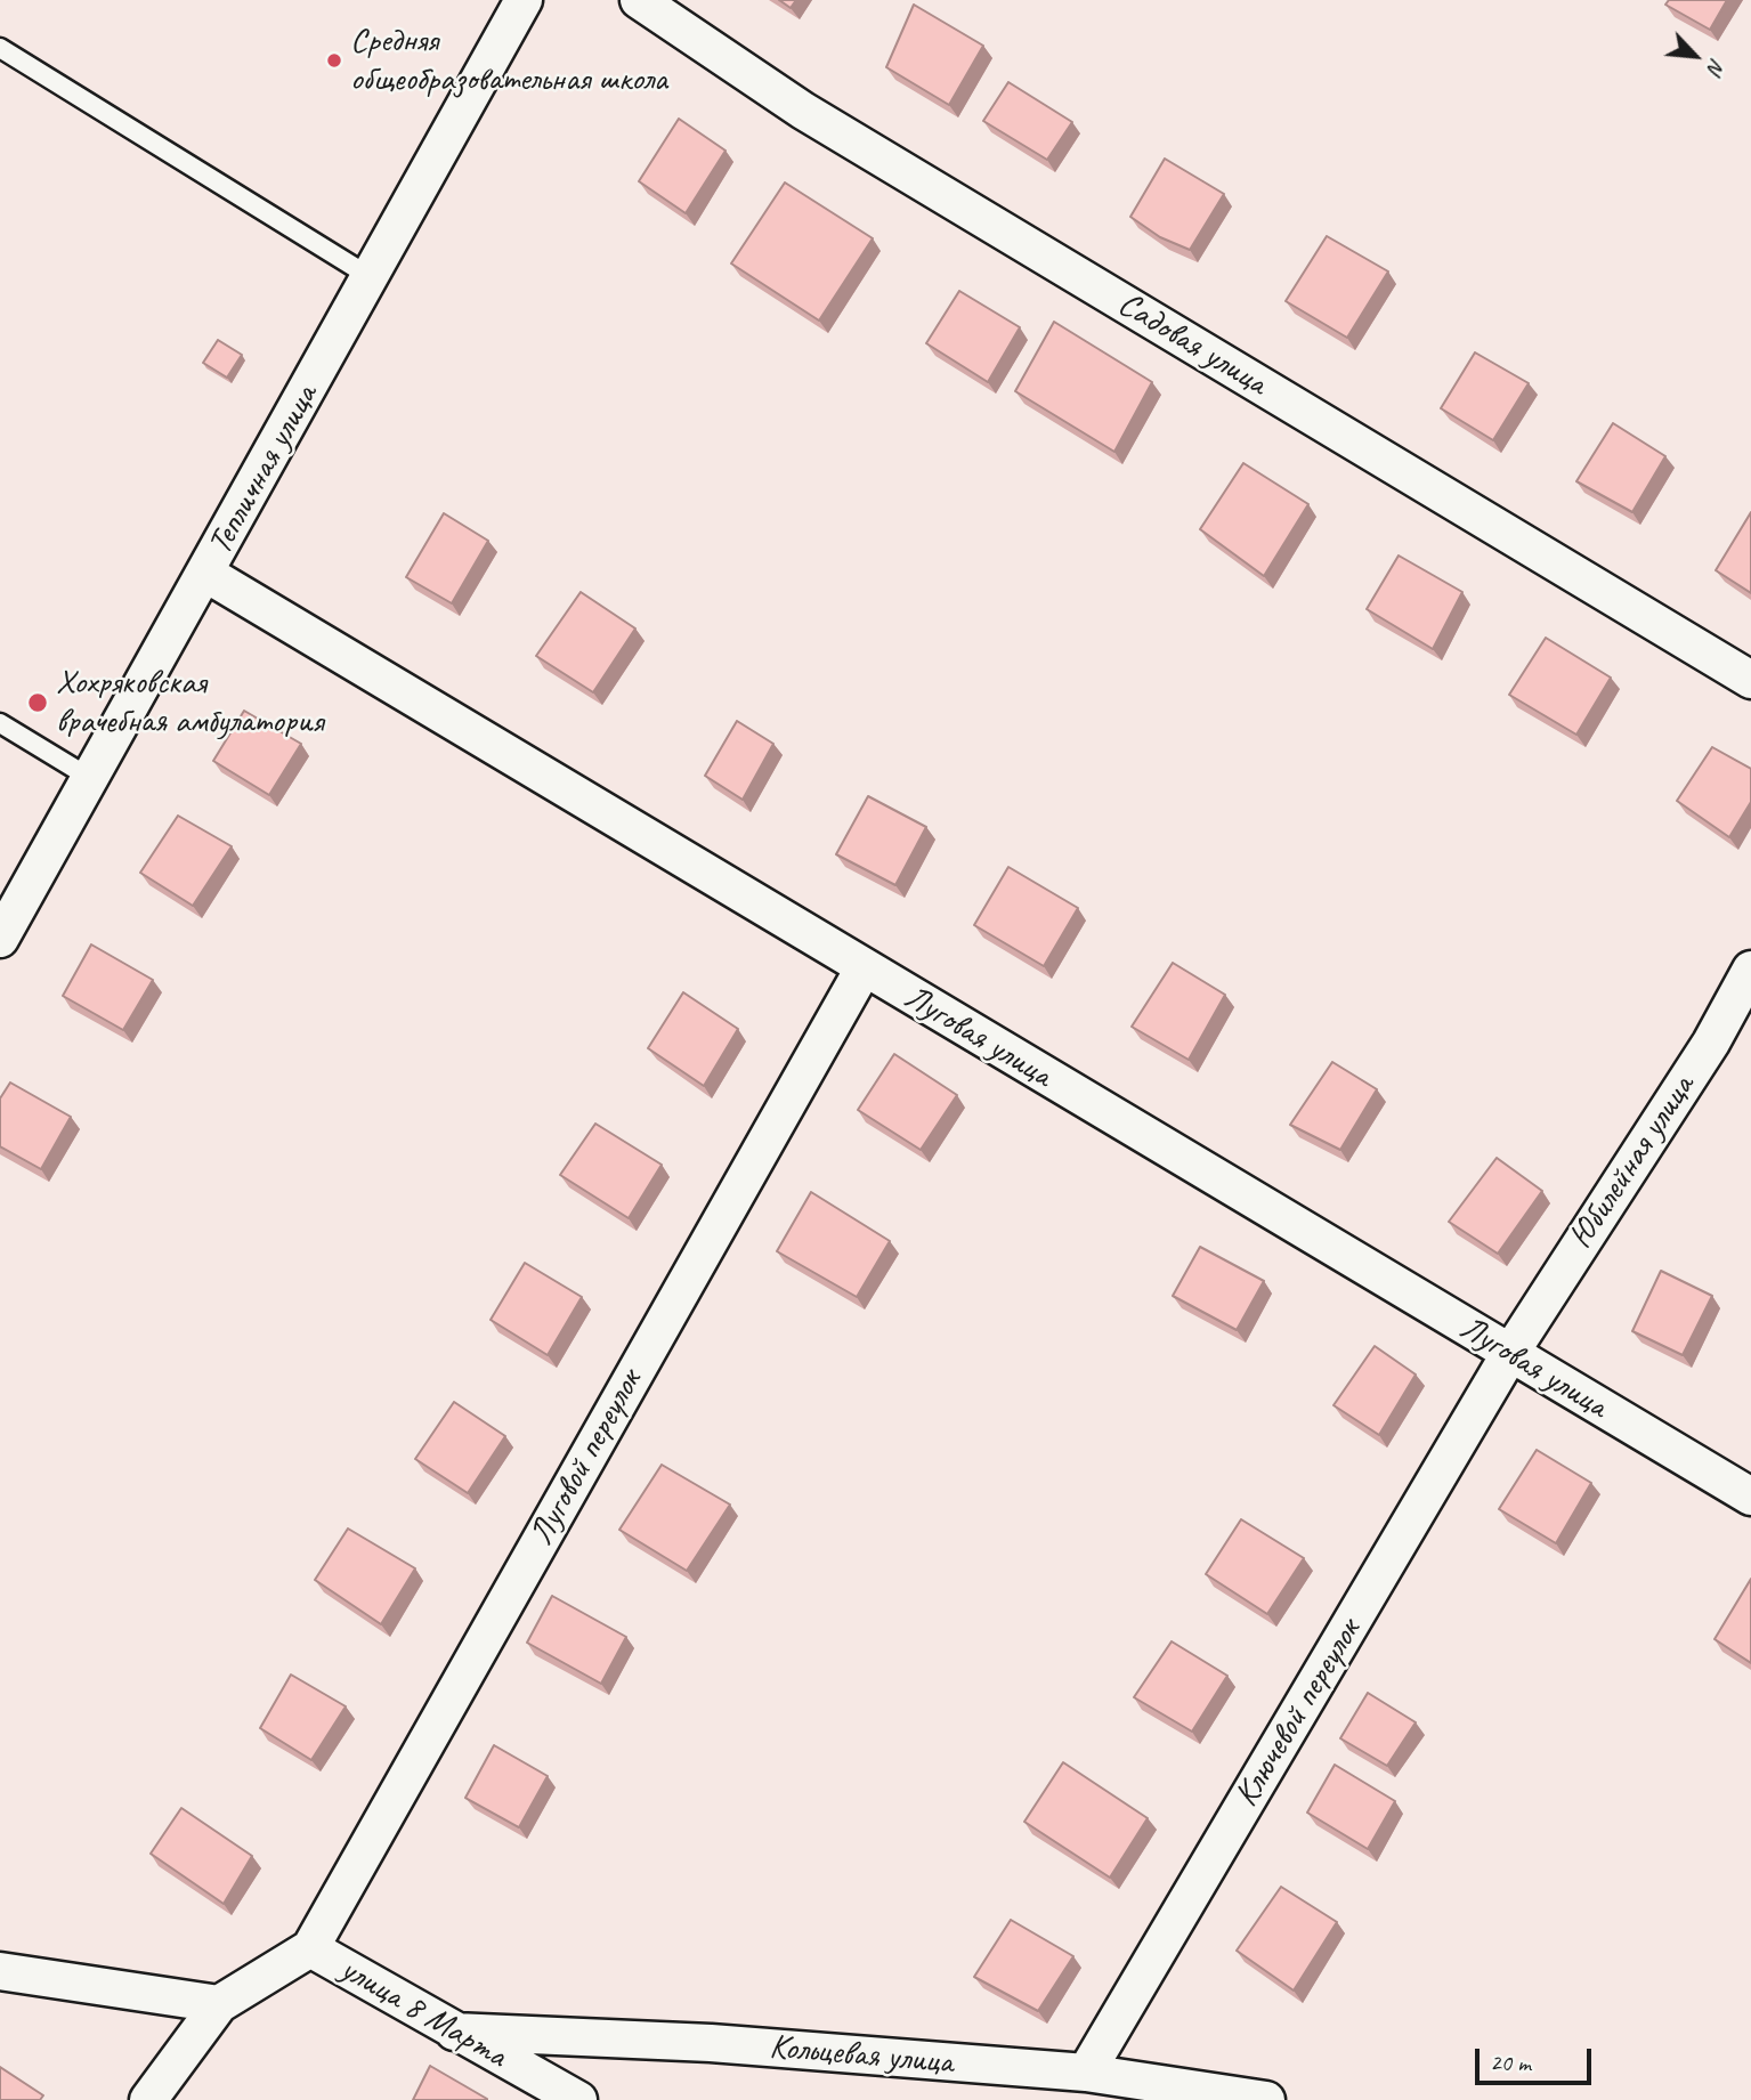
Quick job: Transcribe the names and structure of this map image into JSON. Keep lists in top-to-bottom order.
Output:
{
  "streets": {
    "street": [
      "Садовая улица",
      "Тепличная улица",
      "Луговая улица",
      "Юбилейная улица",
      "Луговой переулок",
      "Ключевой переулок",
      "улица 8 Марта",
      "Кольцевая улица"
    ]
  },
  "crossings": [
    ["Тепличная улица", "Луговая улица"],
    ["Луговая улица", "Юбилейная улица"],
    ["Луговая улица", "Луговой переулок"],
    ["Луговая улица", "Ключевой переулок"],
    ["Юбилейная улица", "Ключевой переулок"],
    ["Луговой переулок", "улица 8 Марта"],
    ["Ключевой переулок", "Кольцевая улица"],
    ["улица 8 Марта", "Кольцевая улица"]
  ],
  "places": ["Средняя общеобразовательная школа", "Хохряковская врачебная амбулатория"],
  "scale_bar": "20 m",
  "north": "bottom right"
}
